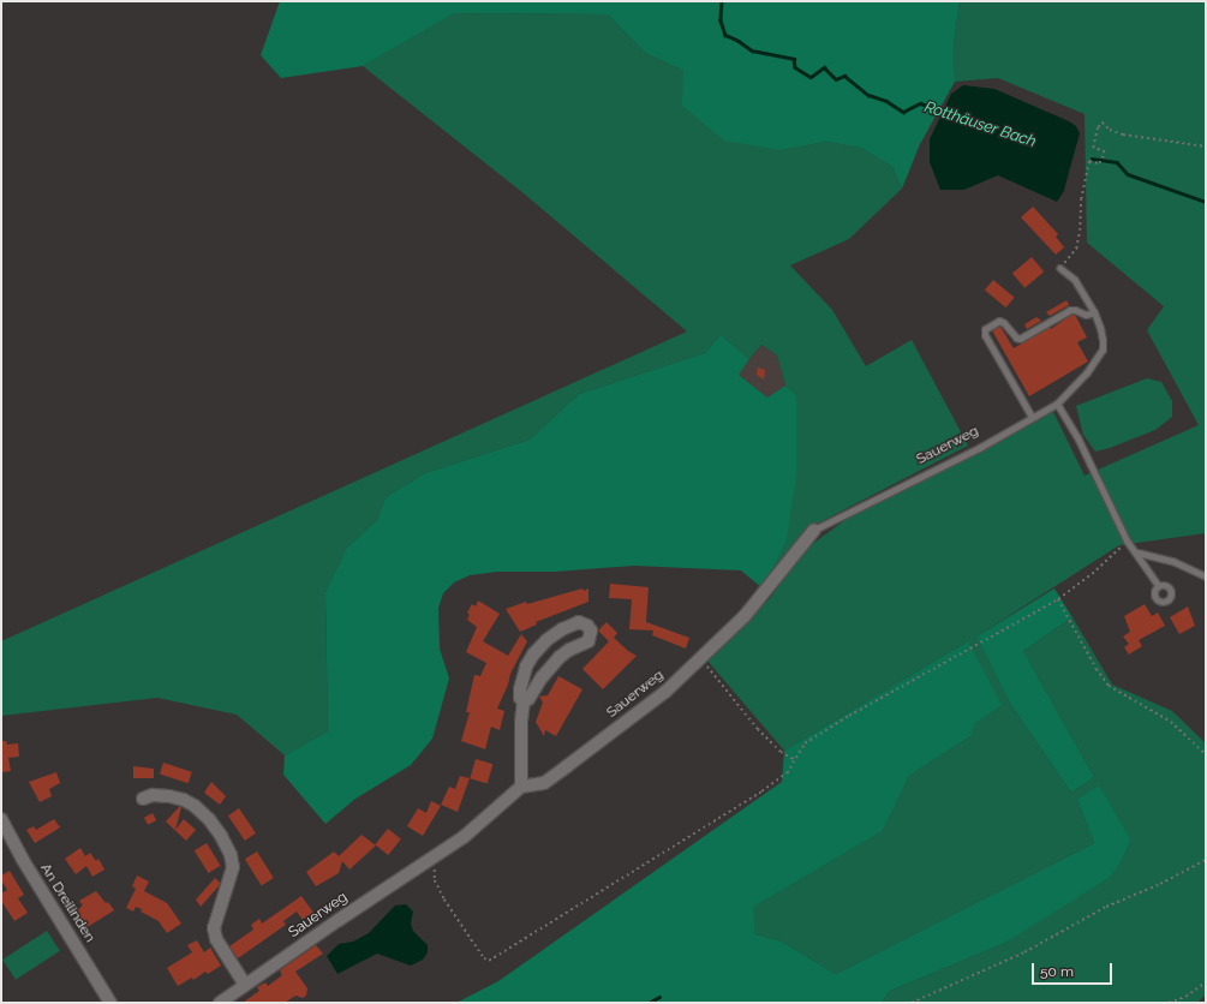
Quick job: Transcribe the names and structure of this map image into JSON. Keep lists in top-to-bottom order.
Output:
{
  "streets": {
    "street": ["Sauerweg", "An Dreilinden"]
  },
  "water": ["Rotthäuser Bach"],
  "scale_bar": "50 m"
}
